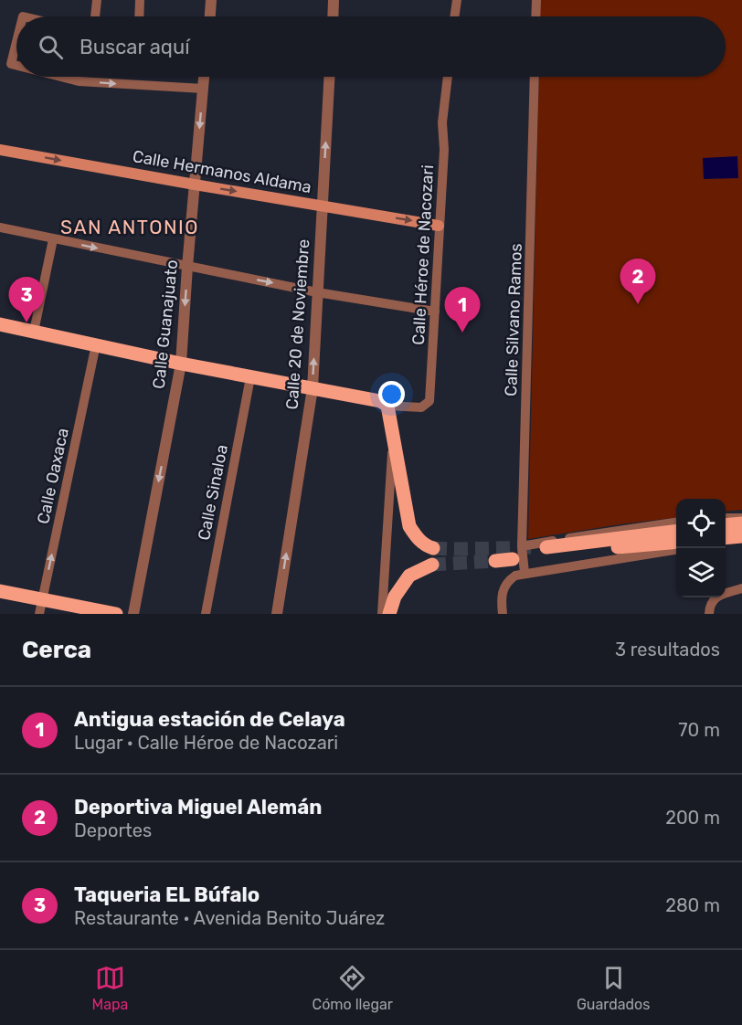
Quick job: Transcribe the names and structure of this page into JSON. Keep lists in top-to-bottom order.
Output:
{
  "streets": {
    "main road": ["Calle Hermanos Aldama"],
    "street": [
      "Calle Héroe de Nacozari",
      "Calle Silvano Ramos",
      "Calle Guanajuato",
      "Calle 20 de Noviembre",
      "Calle Oaxaca",
      "Calle Sinaloa"
    ]
  },
  "crossings": [
    ["Calle Hermanos Aldama", "Calle Héroe de Nacozari"],
    ["Calle Hermanos Aldama", "Calle Guanajuato"],
    ["Calle Hermanos Aldama", "Calle 20 de Noviembre"]
  ],
  "one_way": [
    "Calle Hermanos Aldama",
    "Calle Guanajuato",
    "Calle 20 de Noviembre",
    "Calle Oaxaca"
  ],
  "districts": ["SAN ANTONIO"],
  "page": {
    "search": "Buscar aquí",
    "pins": ["2", "3", "1"],
    "heading": ["Cerca", "3 resultados"],
    "list": [
      {
        "mark": "1",
        "name": "Antigua estación de Celaya",
        "note": "Lugar · Calle Héroe de Nacozari",
        "value": "70 m"
      },
      {
        "mark": "2",
        "name": "Deportiva Miguel Alemán",
        "note": "Deportes",
        "value": "200 m"
      },
      {
        "mark": "3",
        "name": "Taqueria EL Búfalo",
        "note": "Restaurante · Avenida Benito Juárez",
        "value": "280 m"
      }
    ],
    "nav": ["Mapa", "Cómo llegar", "Guardados"]
  }
}
